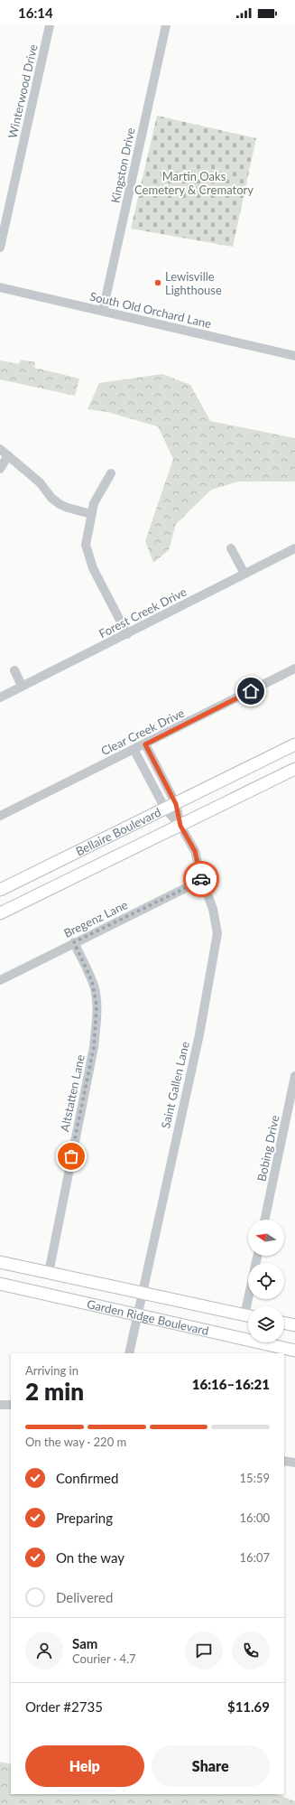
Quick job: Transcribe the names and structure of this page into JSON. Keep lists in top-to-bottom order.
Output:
{
  "streets": {
    "main road": ["Bellaire Boulevard", "Garden Ridge Boulevard"],
    "street": [
      "Winterwood Drive",
      "Kingston Drive",
      "South Old Orchard Lane",
      "Forest Creek Drive",
      "Clear Creek Drive",
      "Bregenz Lane",
      "Saint Gallen Lane",
      "Altstatten Lane",
      "Bobing Drive"
    ]
  },
  "crossings": [
    ["Kingston Drive", "South Old Orchard Lane"],
    ["Bellaire Boulevard", "Saint Gallen Lane"],
    ["Bregenz Lane", "Saint Gallen Lane"],
    ["Bregenz Lane", "Altstatten Lane"],
    ["Saint Gallen Lane", "Garden Ridge Boulevard"],
    ["Altstatten Lane", "Garden Ridge Boulevard"]
  ],
  "parks": ["Martin Oaks Cemetery & Crematory"],
  "places": ["Lewisville Lighthouse"],
  "north": "left",
  "page": {
    "status": "16:14",
    "heading": ["2 min", "Arriving in", "16:16–16:21"],
    "panel": [
      "Sam",
      "Courier · 4.7",
      "Order #2735",
      "$11.69"
    ],
    "bar": "On the way · 220 m",
    "list": [
      ["Confirmed", "15:59"],
      ["Preparing", "16:00"],
      ["On the way", "16:07"],
      "Delivered"
    ],
    "buttons": ["Help", "Share"]
  }
}
